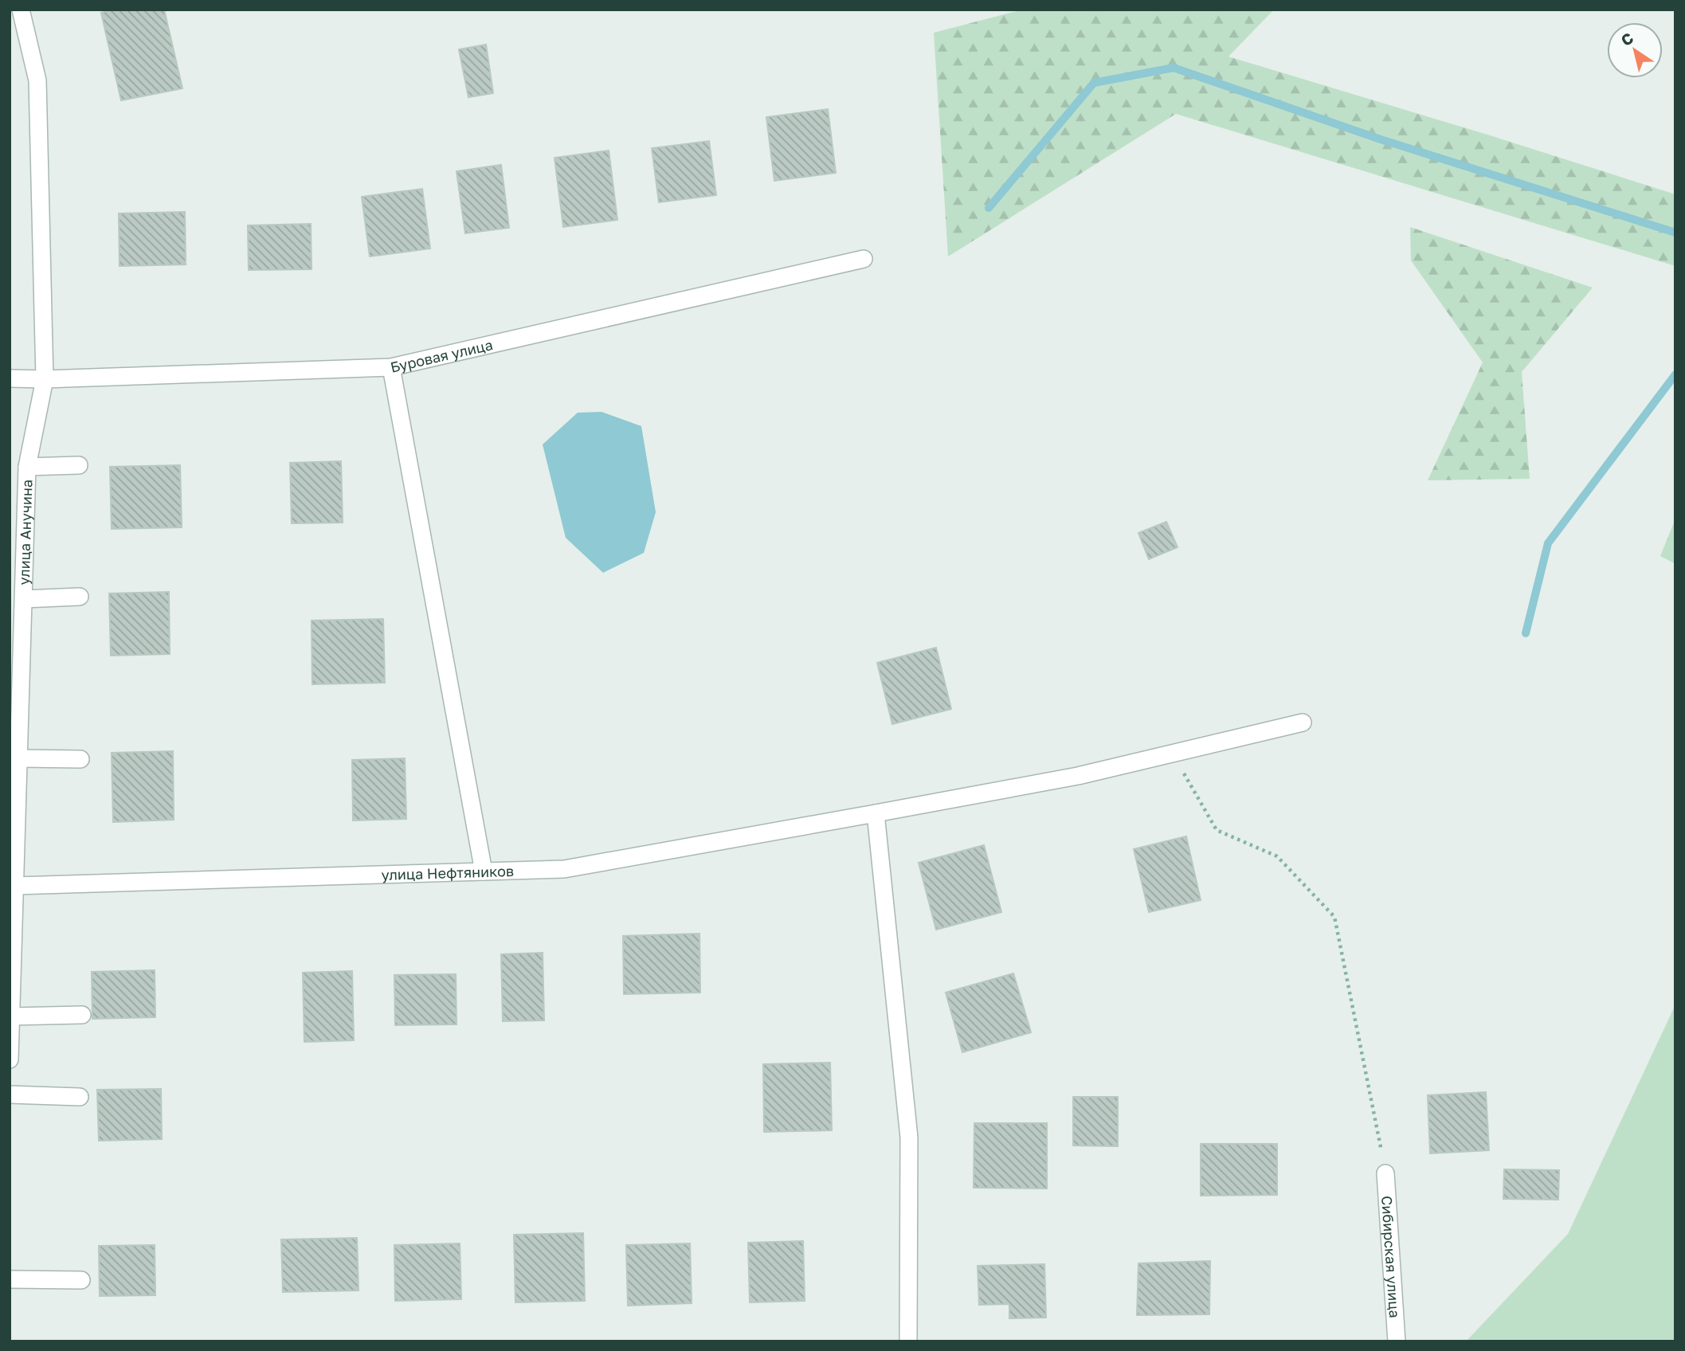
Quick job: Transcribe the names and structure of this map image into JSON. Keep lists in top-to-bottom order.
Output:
{
  "streets": {
    "street": [
      "Буровая улица",
      "улица Анучина",
      "улица Нефтяников",
      "Сибирская улица"
    ]
  },
  "crossings": [
    ["Буровая улица", "улица Анучина"],
    ["улица Анучина", "улица Нефтяников"]
  ],
  "north": "top left"
}
